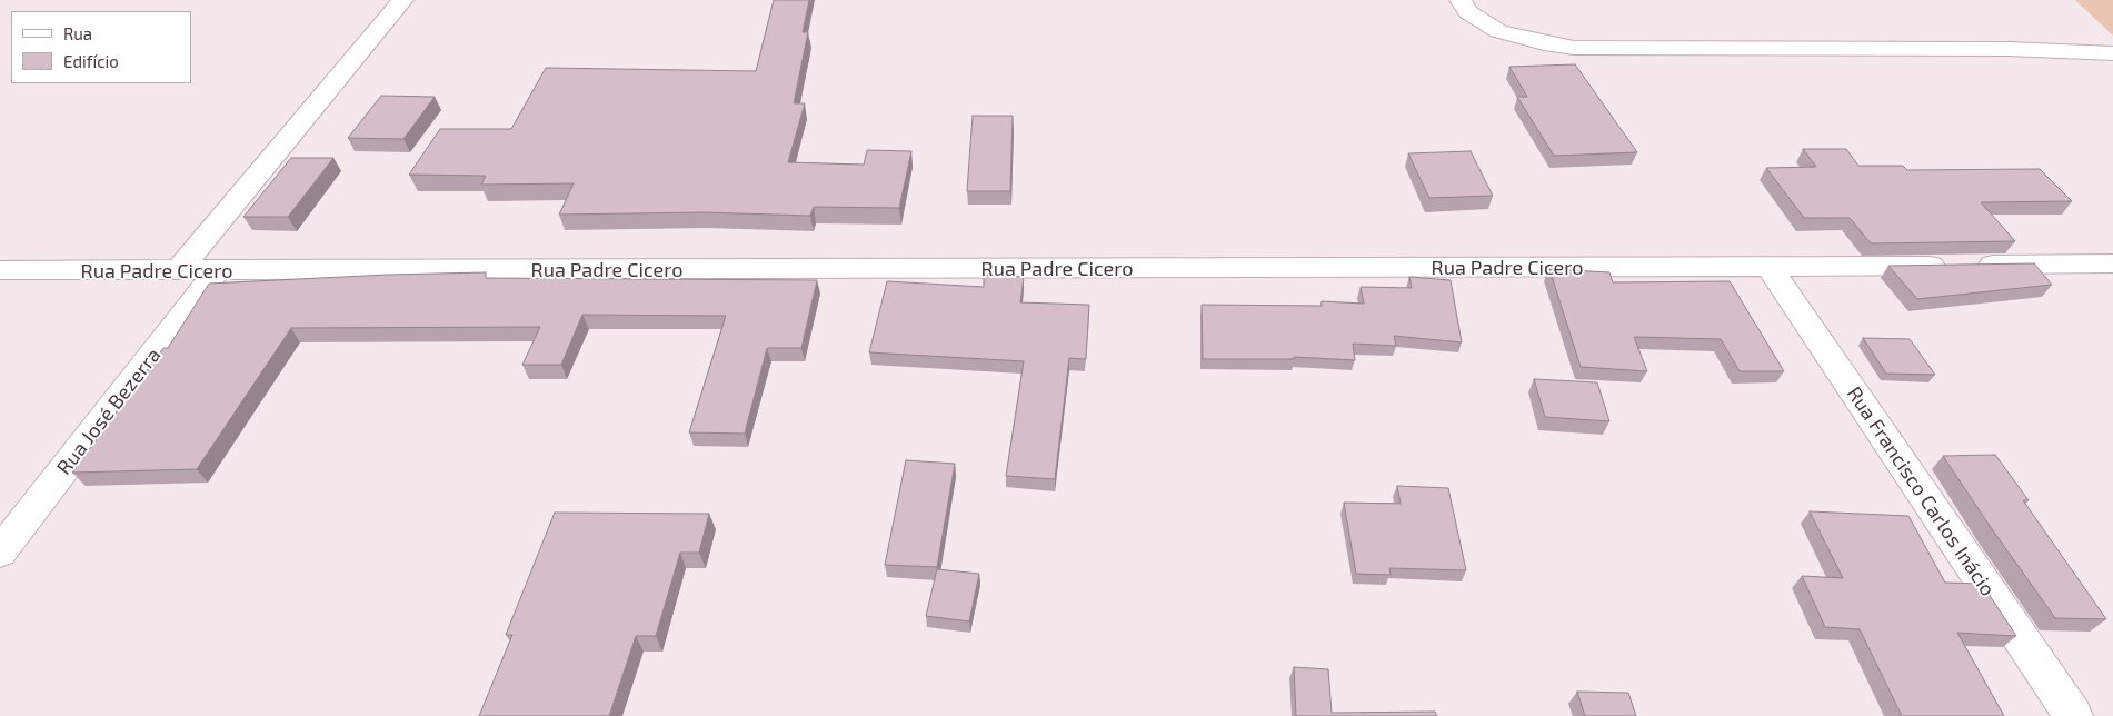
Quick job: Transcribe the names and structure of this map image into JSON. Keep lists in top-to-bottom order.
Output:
{
  "streets": {
    "street": ["Rua Padre Cicero", "Rua José Bezerra", "Rua Francisco Carlos Inácio"]
  },
  "crossings": [
    ["Rua Padre Cicero", "Rua José Bezerra"],
    ["Rua Padre Cicero", "Rua Francisco Carlos Inácio"]
  ],
  "legend": ["Rua", "Edifício"]
}
